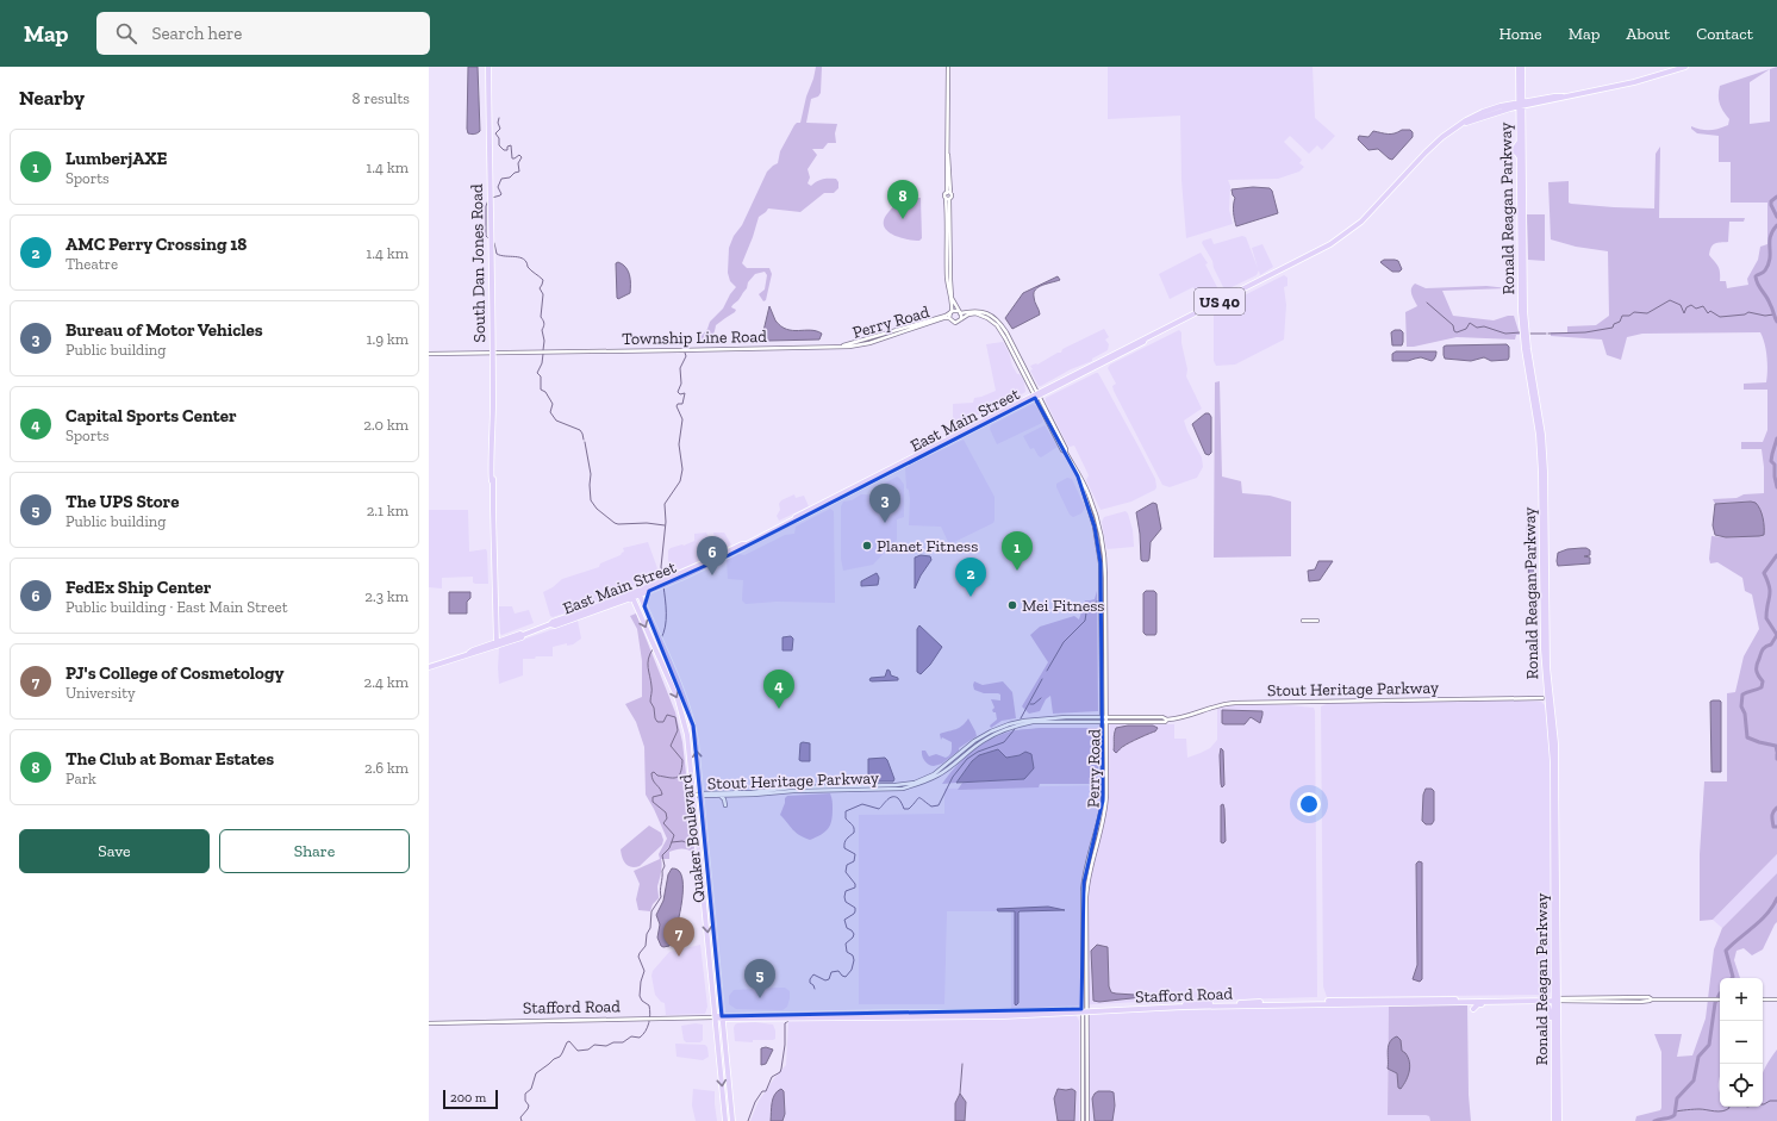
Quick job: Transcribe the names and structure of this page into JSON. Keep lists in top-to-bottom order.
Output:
{
  "streets": {
    "main road": [
      "Ronald Reagan Parkway",
      "South Dan Jones Road",
      "US 40",
      "East Main Street",
      "Quaker Boulevard",
      "Stafford Road"
    ],
    "street": ["Perry Road", "Township Line Road", "Stout Heritage Parkway"]
  },
  "crossings": [
    ["Ronald Reagan Parkway", "US 40"],
    ["Ronald Reagan Parkway", "East Main Street"],
    ["Ronald Reagan Parkway", "Stafford Road"],
    ["South Dan Jones Road", "Township Line Road"],
    ["South Dan Jones Road", "East Main Street"],
    ["US 40", "East Main Street"],
    ["Perry Road", "Township Line Road"],
    ["Perry Road", "East Main Street"],
    ["Perry Road", "Stout Heritage Parkway"],
    ["Perry Road", "Stafford Road"],
    ["East Main Street", "Quaker Boulevard"],
    ["Stout Heritage Parkway", "Quaker Boulevard"],
    ["Quaker Boulevard", "Stafford Road"]
  ],
  "places": ["Planet Fitness", "Mei Fitness"],
  "scale_bar": "200 m",
  "page": {
    "header": "Map",
    "search": "Search here",
    "nav": [
      "Home",
      "Map",
      "About",
      "Contact"
    ],
    "heading": ["Nearby", "8 results"],
    "list": [
      {
        "mark": "1",
        "name": "LumberjAXE",
        "note": "Sports",
        "value": "1.4 km"
      },
      {
        "mark": "2",
        "name": "AMC Perry Crossing 18",
        "note": "Theatre",
        "value": "1.4 km"
      },
      {
        "mark": "3",
        "name": "Bureau of Motor Vehicles",
        "note": "Public building",
        "value": "1.9 km"
      },
      {
        "mark": "4",
        "name": "Capital Sports Center",
        "note": "Sports",
        "value": "2.0 km"
      },
      {
        "mark": "5",
        "name": "The UPS Store",
        "note": "Public building",
        "value": "2.1 km"
      },
      {
        "mark": "6",
        "name": "FedEx Ship Center",
        "note": "Public building · East Main Street",
        "value": "2.3 km"
      },
      {
        "mark": "7",
        "name": "PJ's College of Cosmetology",
        "note": "University",
        "value": "2.4 km"
      },
      {
        "mark": "8",
        "name": "The Club at Bomar Estates",
        "note": "Park",
        "value": "2.6 km"
      }
    ],
    "pins": [
      "8",
      "3",
      "1",
      "6",
      "2",
      "4",
      "7",
      "5"
    ],
    "buttons": ["Save", "Share"],
    "map_buttons": ["+", "−"],
    "scale": "200 m"
  }
}
